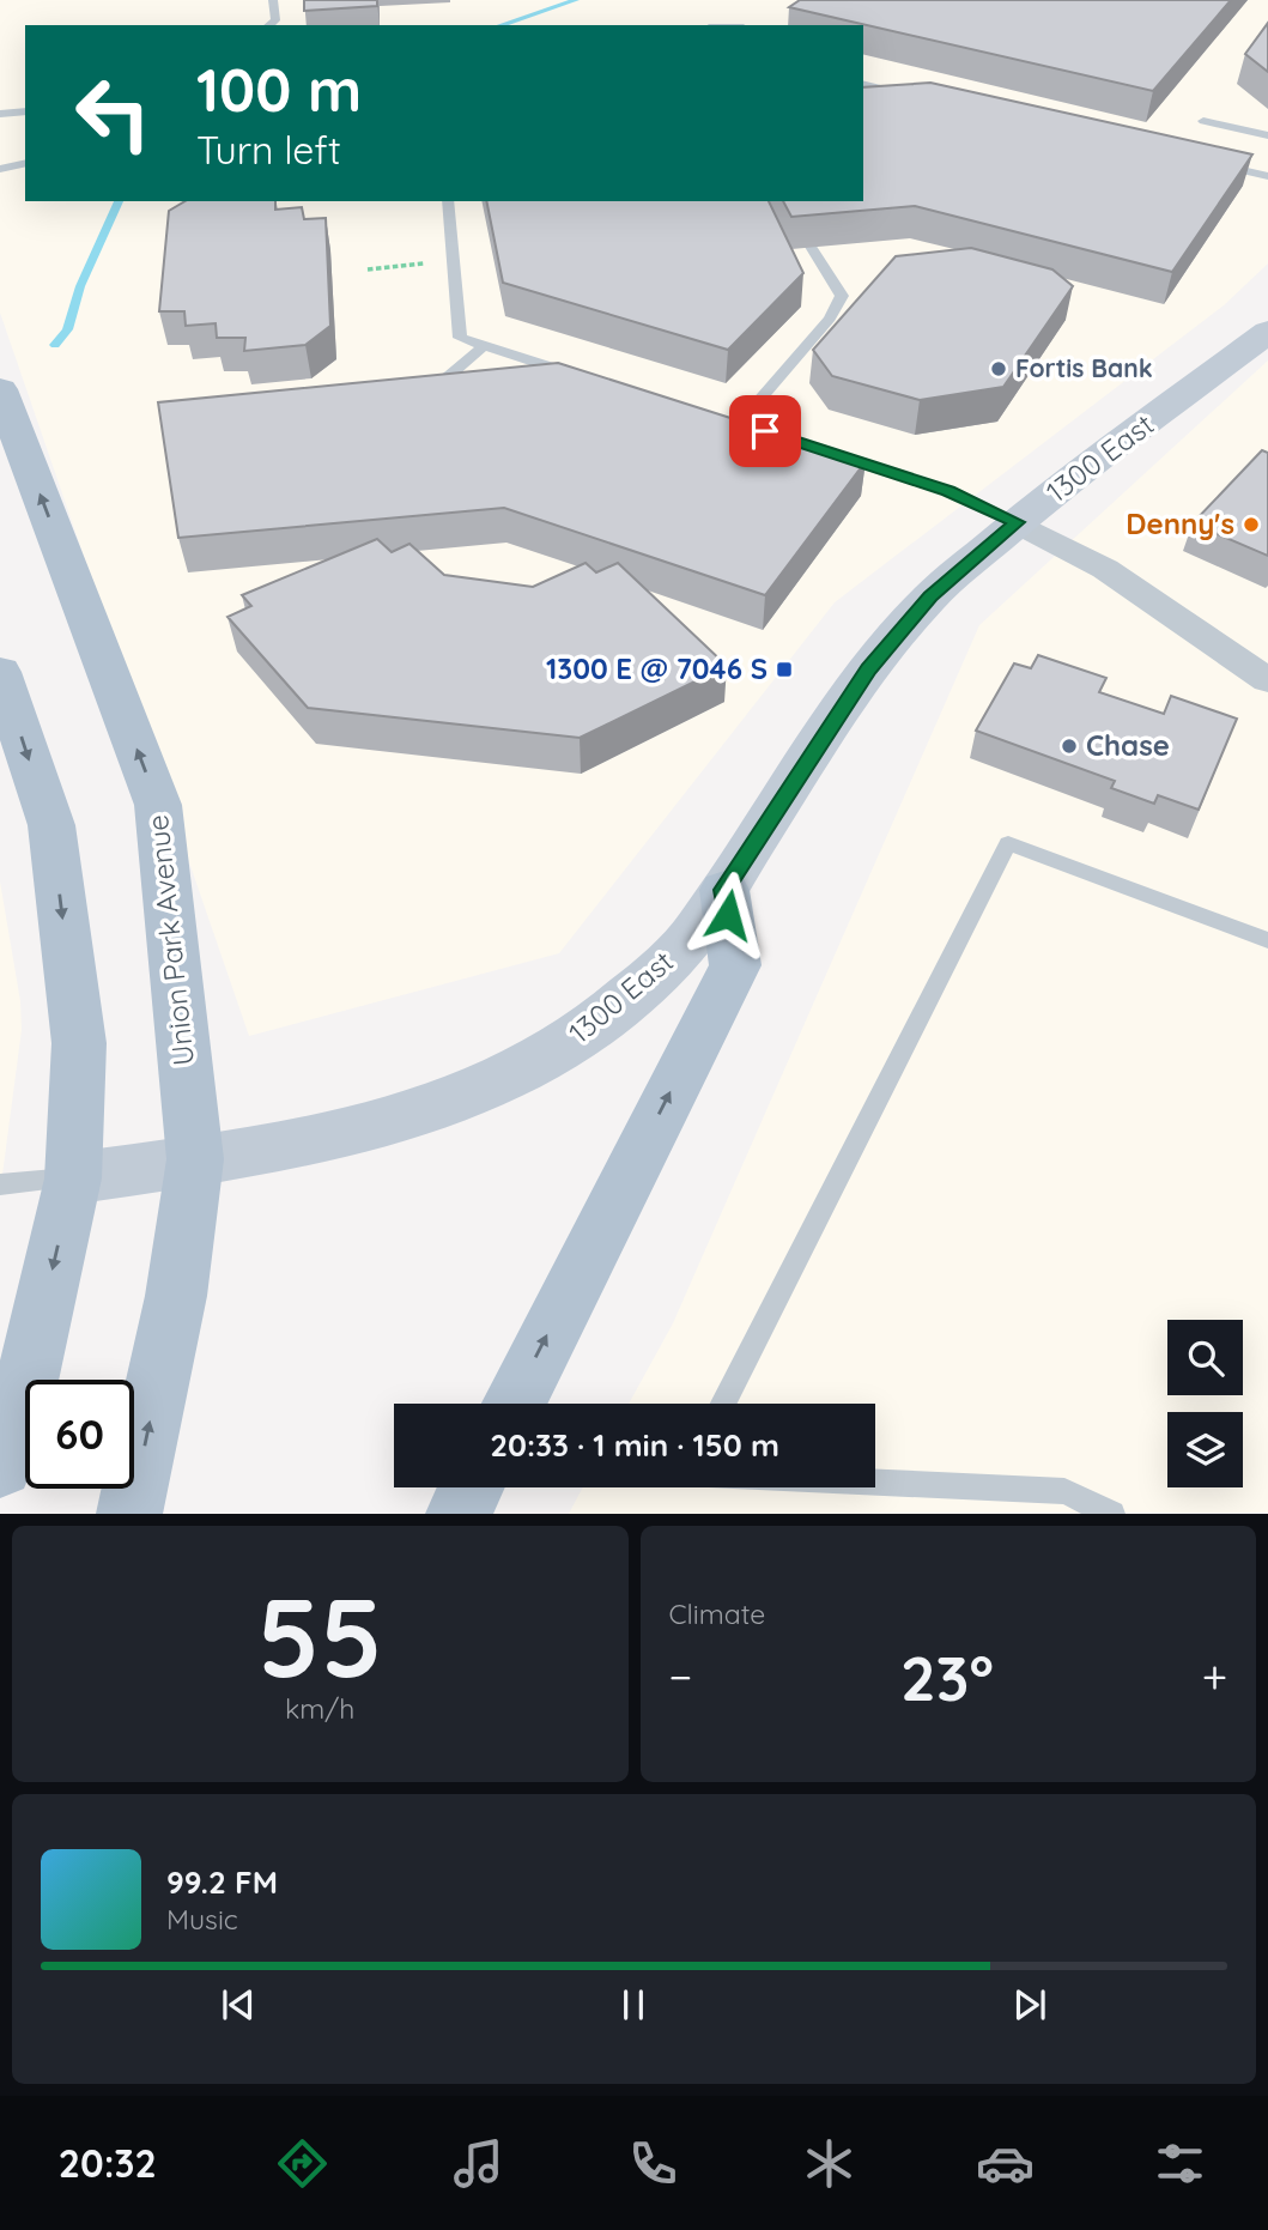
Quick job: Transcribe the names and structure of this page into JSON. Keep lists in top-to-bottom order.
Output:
{
  "streets": {
    "main road": ["1300 East", "Union Park Avenue"]
  },
  "crossings": [
    ["1300 East", "Union Park Avenue"]
  ],
  "places": {
    "other": ["Fortis Bank", "Denny's", "Chase"],
    "transit": ["1300 E @ 7046 S"]
  },
  "page": {
    "turn": ["100 m", "Turn left"],
    "limit": "60",
    "trip": "20:33 · 1 min · 150 m",
    "tile": [
      ["55", "km/h"],
      "Climate"
    ],
    "heat": ["−", "23°", "+"],
    "song": ["99.2 FM", "Music"],
    "tabs": "20:32"
  }
}
